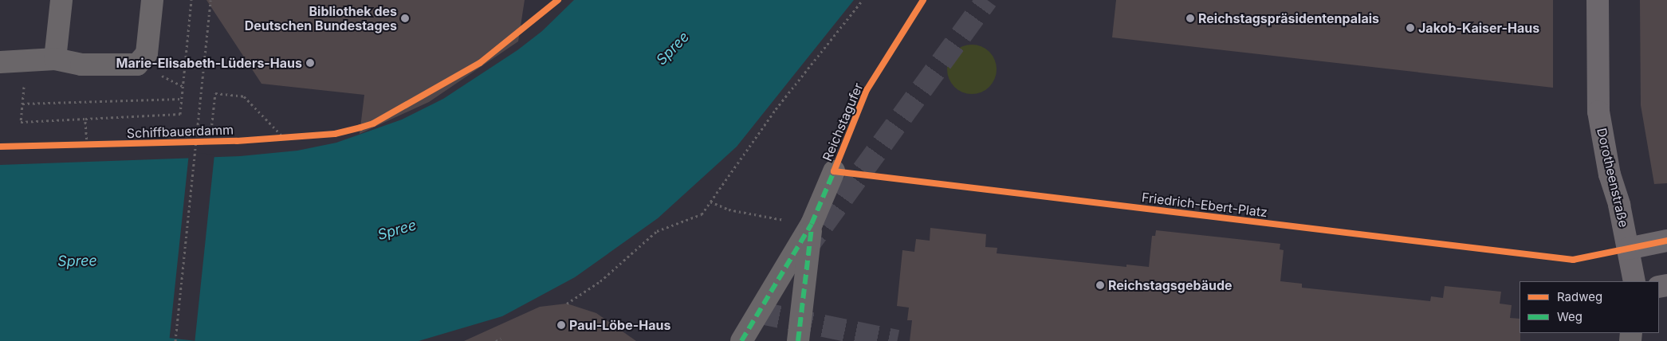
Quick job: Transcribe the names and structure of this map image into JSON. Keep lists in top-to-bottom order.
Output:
{
  "streets": {
    "main road": ["Dorotheenstraße"],
    "street": ["Reichstagufer"],
    "cycle path": ["Schiffbauerdamm", "Friedrich-Ebert-Platz"]
  },
  "crossings": [
    ["Reichstagufer", "Friedrich-Ebert-Platz"]
  ],
  "water": ["Spree"],
  "places": [
    "Bibliothek des Deutschen Bundestages",
    "Reichstagspräsidentenpalais",
    "Jakob-Kaiser-Haus",
    "Marie-Elisabeth-Lüders-Haus",
    "Reichstagsgebäude",
    "Paul-Löbe-Haus"
  ],
  "legend": ["Radweg", "Weg"]
}
